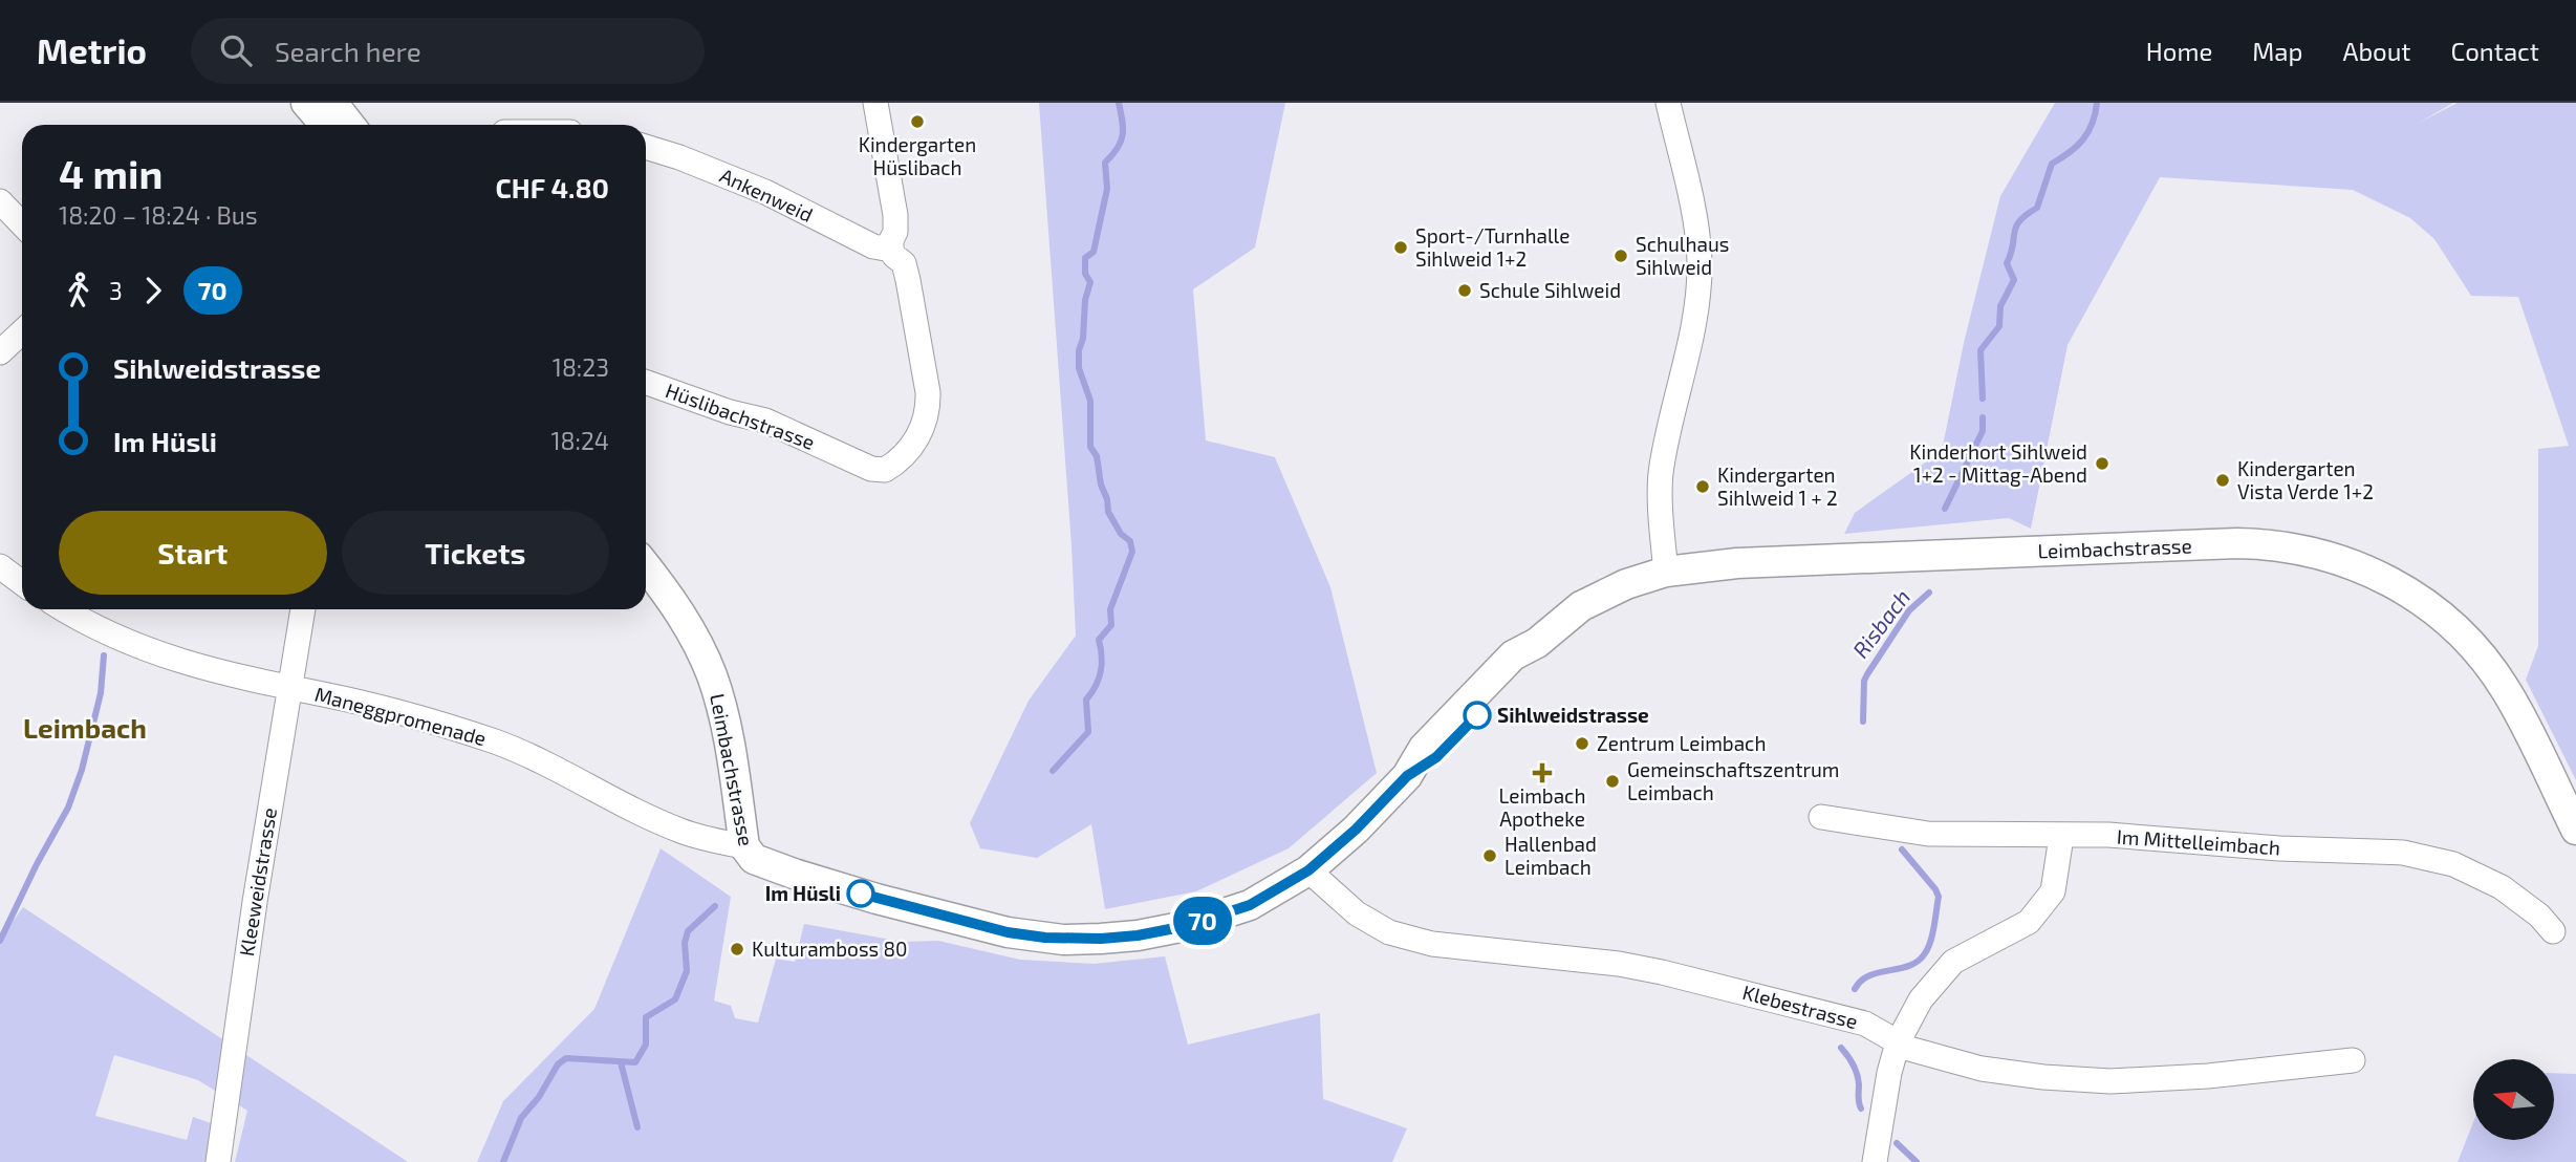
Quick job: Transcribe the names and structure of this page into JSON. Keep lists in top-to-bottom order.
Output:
{
  "streets": {
    "street": [
      "Ankenweid",
      "Hüslibachstrasse",
      "Leimbachstrasse",
      "Maneggpromenade",
      "Im Mittelleimbach",
      "Kleeweidstrasse",
      "Klebestrasse"
    ]
  },
  "crossings": [
    ["Ankenweid", "Hüslibachstrasse"],
    ["Leimbachstrasse", "Maneggpromenade"],
    ["Leimbachstrasse", "Klebestrasse"],
    ["Maneggpromenade", "Kleeweidstrasse"]
  ],
  "districts": ["Leimbach"],
  "water": ["Risbach"],
  "places": {
    "other": [
      "Kindergarten Hüslibach",
      "Sport-/Turnhalle Sihlweid 1+2",
      "Schulhaus Sihlweid",
      "Schule Sihlweid",
      "Kinderhort Sihlweid 1+2 - Mittag-Abend",
      "Kindergarten Vista Verde 1+2",
      "Kindergarten Sihlweid 1 + 2",
      "Sihlweidstrasse",
      "Zentrum Leimbach",
      "Gemeinschaftszentrum Leimbach",
      "Hallenbad Leimbach",
      "Im Hüsli",
      "Kulturamboss 80"
    ],
    "health": ["Leimbach Apotheke"]
  },
  "lines": ["bus line 70"],
  "north": "left",
  "page": {
    "header": "Metrio",
    "search": "Search here",
    "nav": [
      "Home",
      "Map",
      "About",
      "Contact"
    ],
    "on_map": "70",
    "heading": ["4 min", "18:20 – 18:24 · Bus", "CHF 4.80"],
    "legs": ["3", "70"],
    "list": [
      {
        "name": "Sihlweidstrasse",
        "value": "18:23"
      },
      {
        "name": "Im Hüsli",
        "value": "18:24"
      }
    ],
    "buttons": ["Start", "Tickets"]
  }
}
